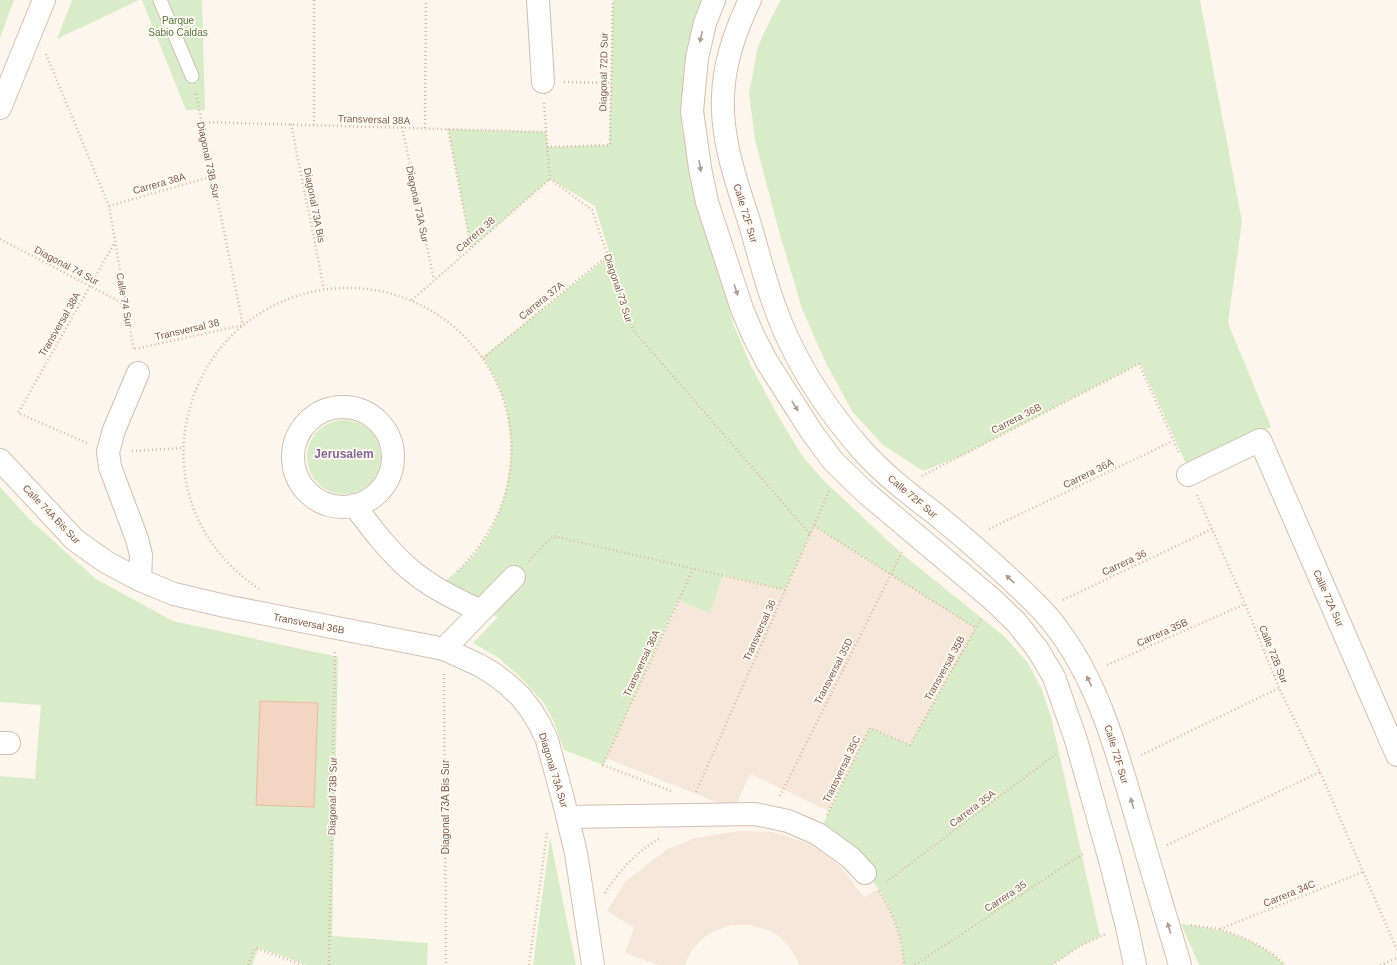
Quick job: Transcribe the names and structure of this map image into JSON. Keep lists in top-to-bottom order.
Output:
{
  "streets": {
    "street": [
      "Diagonal 73A Sur",
      "Calle 72F Sur",
      "Calle 74A Bis Sur",
      "Calle 72A Sur",
      "Transversal 36B"
    ],
    "path": [
      "Diagonal 72D Sur",
      "Transversal 38A",
      "Diagonal 73B Sur",
      "Carrera 38A",
      "Diagonal 73A Bis",
      "Carrera 38",
      "Diagonal 74 Sur",
      "Diagonal 73 Sur",
      "Calle 74 Sur",
      "Carrera 37A",
      "Transversal 38",
      "Carrera 36B",
      "Carrera 36A",
      "Carrera 36",
      "Transversal 36",
      "Carrera 35B",
      "Calle 72B Sur",
      "Transversal 36A",
      "Transversal 35B",
      "Transversal 35D",
      "Transversal 35C",
      "Diagonal 73A Bis Sur",
      "Carrera 35A",
      "Carrera 34C",
      "Carrera 35"
    ]
  },
  "crossings": [
    ["Transversal 38A", "Diagonal 73B Sur"],
    ["Transversal 38A", "Diagonal 73A Sur"],
    ["Transversal 38A", "Diagonal 73A Bis"],
    ["Transversal 38A", "Diagonal 74 Sur"],
    ["Transversal 38A", "Calle 74 Sur"],
    ["Diagonal 73B Sur", "Carrera 38A"],
    ["Diagonal 73B Sur", "Transversal 38"],
    ["Diagonal 73B Sur", "Transversal 36B"],
    ["Carrera 38A", "Calle 74 Sur"],
    ["Diagonal 73A Sur", "Carrera 38"],
    ["Diagonal 73A Sur", "Transversal 36B"],
    ["Diagonal 73A Sur", "Diagonal 73A Bis Sur"],
    ["Calle 72F Sur", "Carrera 36B"],
    ["Calle 72F Sur", "Carrera 36"],
    ["Calle 72F Sur", "Carrera 35B"],
    ["Carrera 38", "Diagonal 73 Sur"],
    ["Diagonal 74 Sur", "Calle 74 Sur"],
    ["Diagonal 73 Sur", "Carrera 37A"],
    ["Diagonal 73 Sur", "Transversal 36"],
    ["Calle 74 Sur", "Transversal 38"],
    ["Carrera 36B", "Calle 72B Sur"],
    ["Carrera 36A", "Calle 72B Sur"],
    ["Calle 74A Bis Sur", "Transversal 36B"],
    ["Carrera 36", "Calle 72B Sur"],
    ["Calle 72A Sur", "Calle 72B Sur"],
    ["Transversal 36B", "Diagonal 73A Bis Sur"],
    ["Carrera 35B", "Calle 72B Sur"],
    ["Calle 72B Sur", "Carrera 34C"],
    ["Transversal 35B", "Transversal 35C"]
  ],
  "districts": ["Jerusalem"],
  "parks": ["Parque Sabio Caldas"]
}
